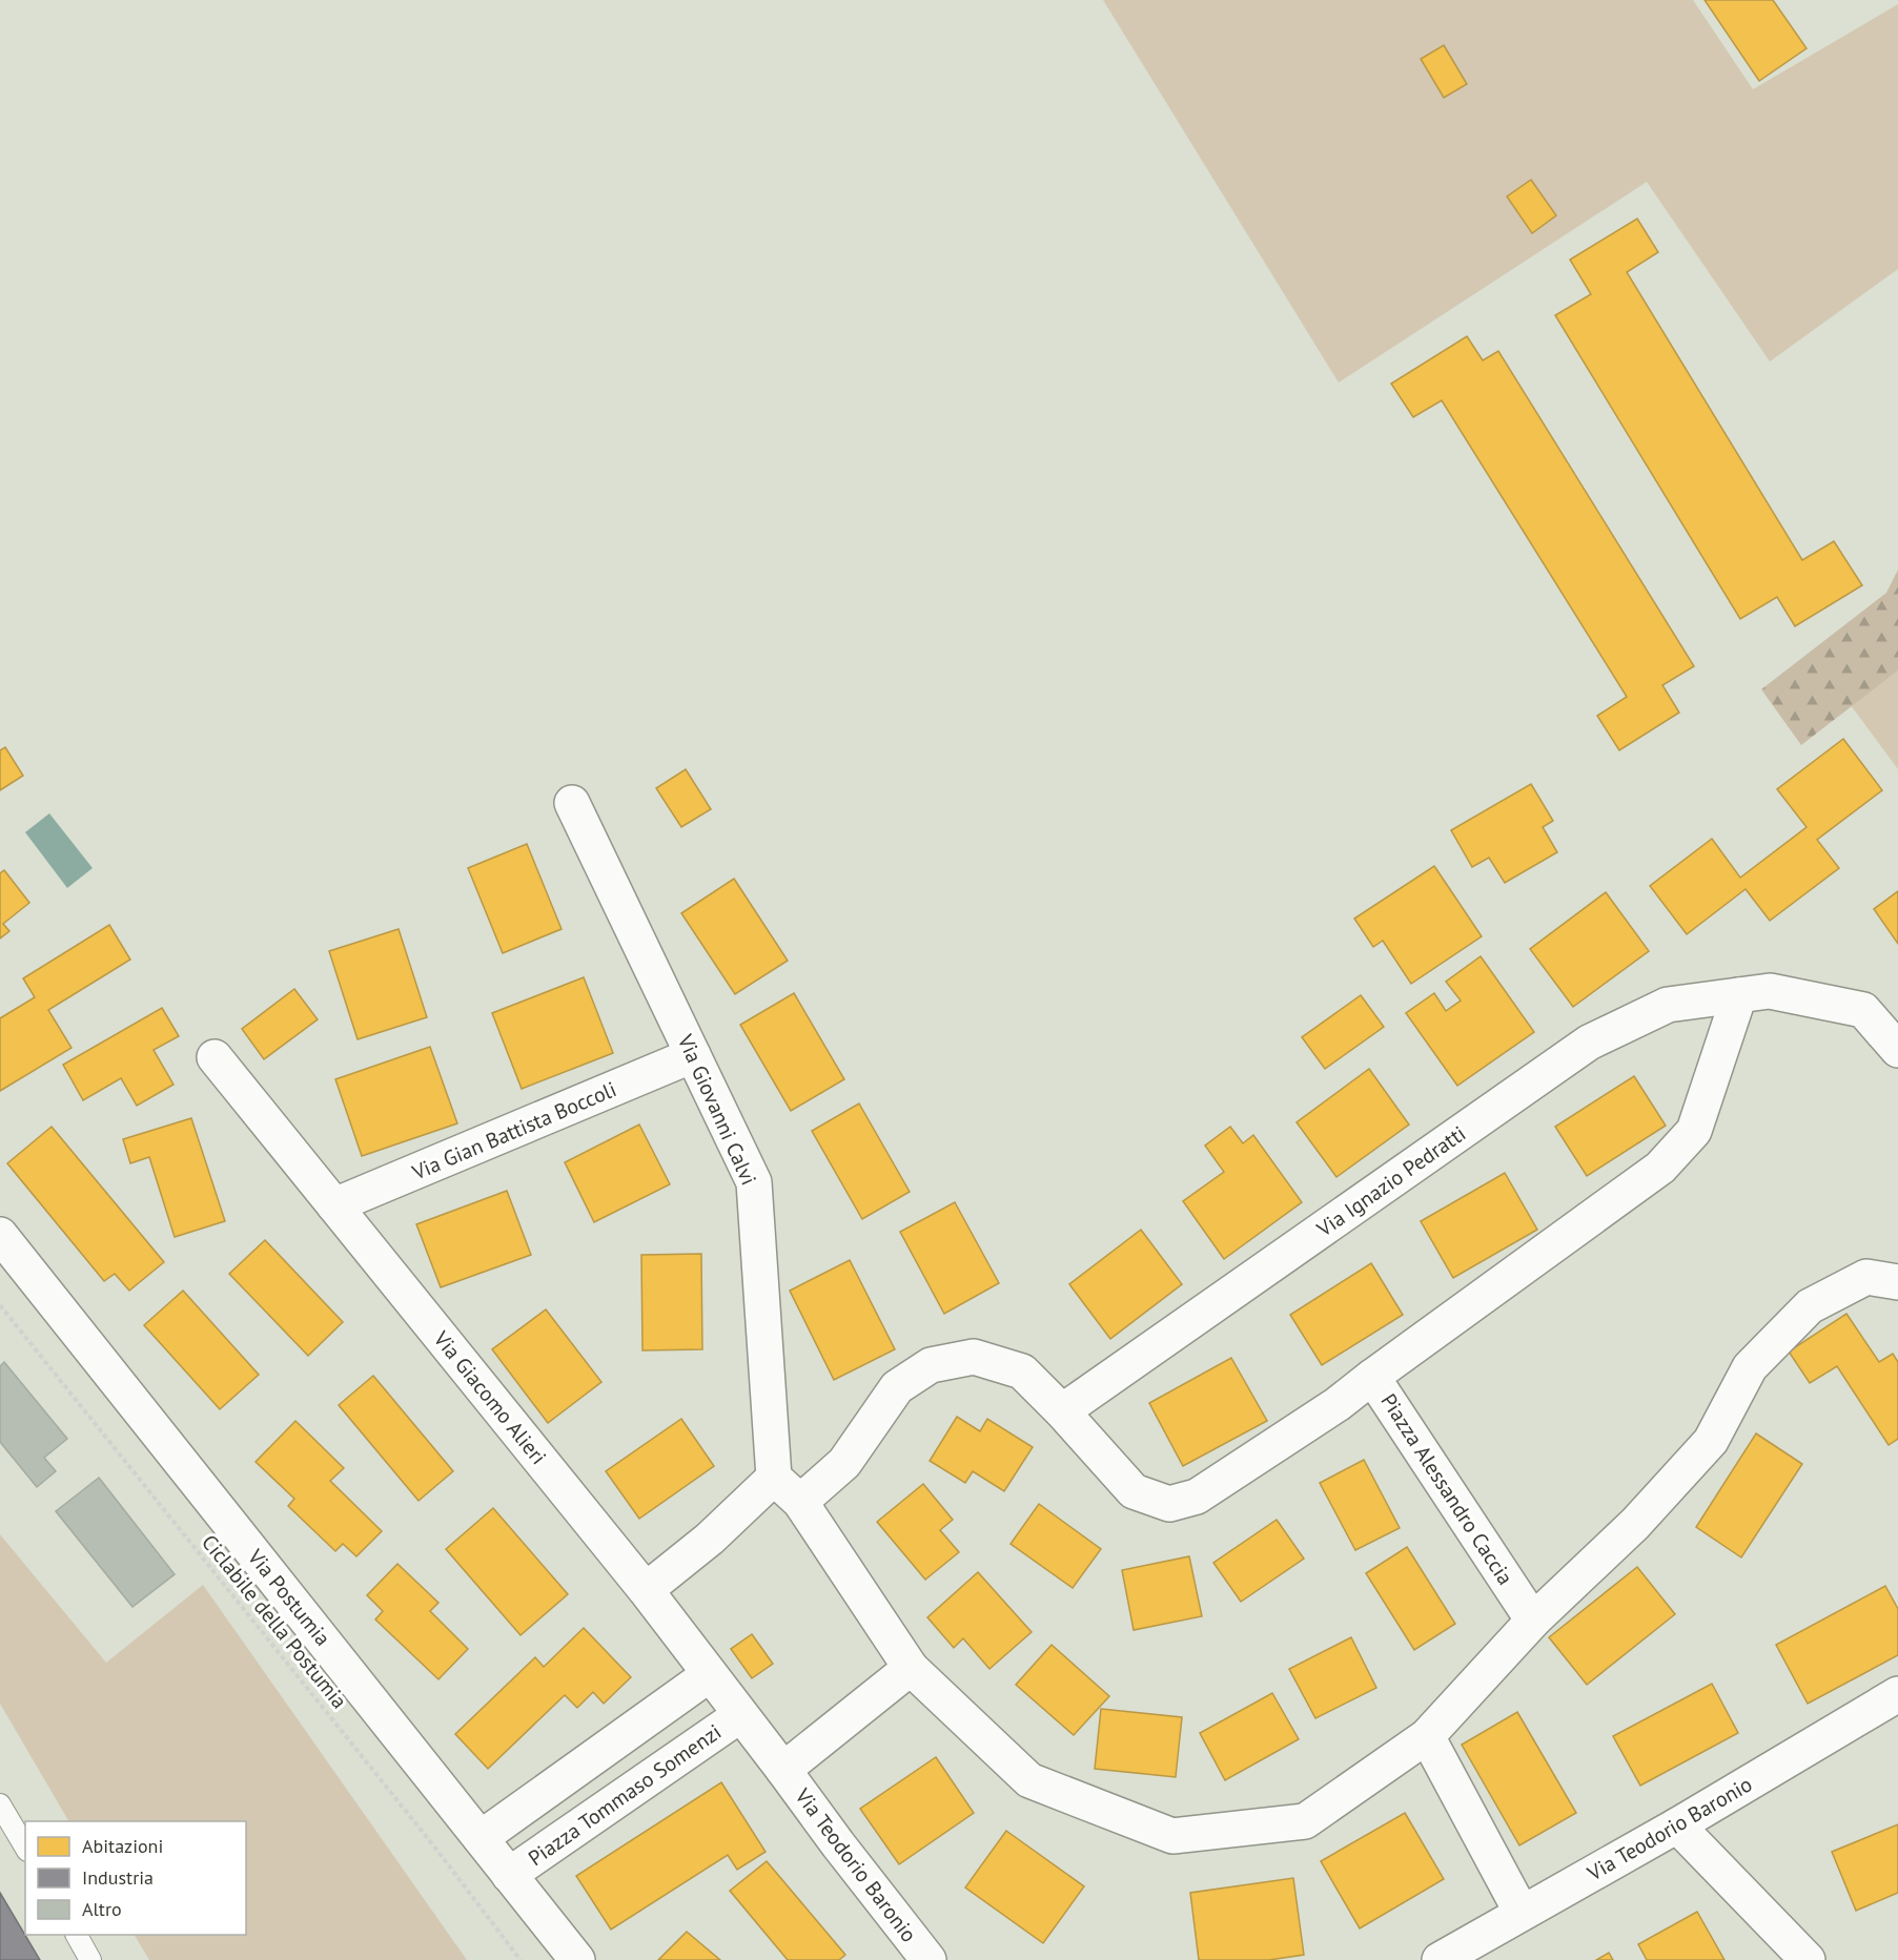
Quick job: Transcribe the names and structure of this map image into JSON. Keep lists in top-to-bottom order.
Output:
{
  "streets": {
    "street": [
      "Via Giovanni Calvi",
      "Via Gian Battista Boccoli",
      "Via Ignazio Pedratti",
      "Via Giacomo Alieri",
      "Piazza Alessandro Caccia",
      "Via Postumia",
      "Piazza Tommaso Somenzi",
      "Via Teodorio Baronio"
    ],
    "path": ["Ciclabile della Postumia"]
  },
  "crossings": [
    ["Via Giovanni Calvi", "Via Gian Battista Boccoli"],
    ["Via Gian Battista Boccoli", "Via Giacomo Alieri"],
    ["Via Ignazio Pedratti", "Piazza Alessandro Caccia"],
    ["Via Giacomo Alieri", "Piazza Tommaso Somenzi"],
    ["Via Postumia", "Piazza Tommaso Somenzi"],
    ["Piazza Tommaso Somenzi", "Via Teodorio Baronio"]
  ],
  "legend": ["Abitazioni", "Industria", "Altro"]
}
